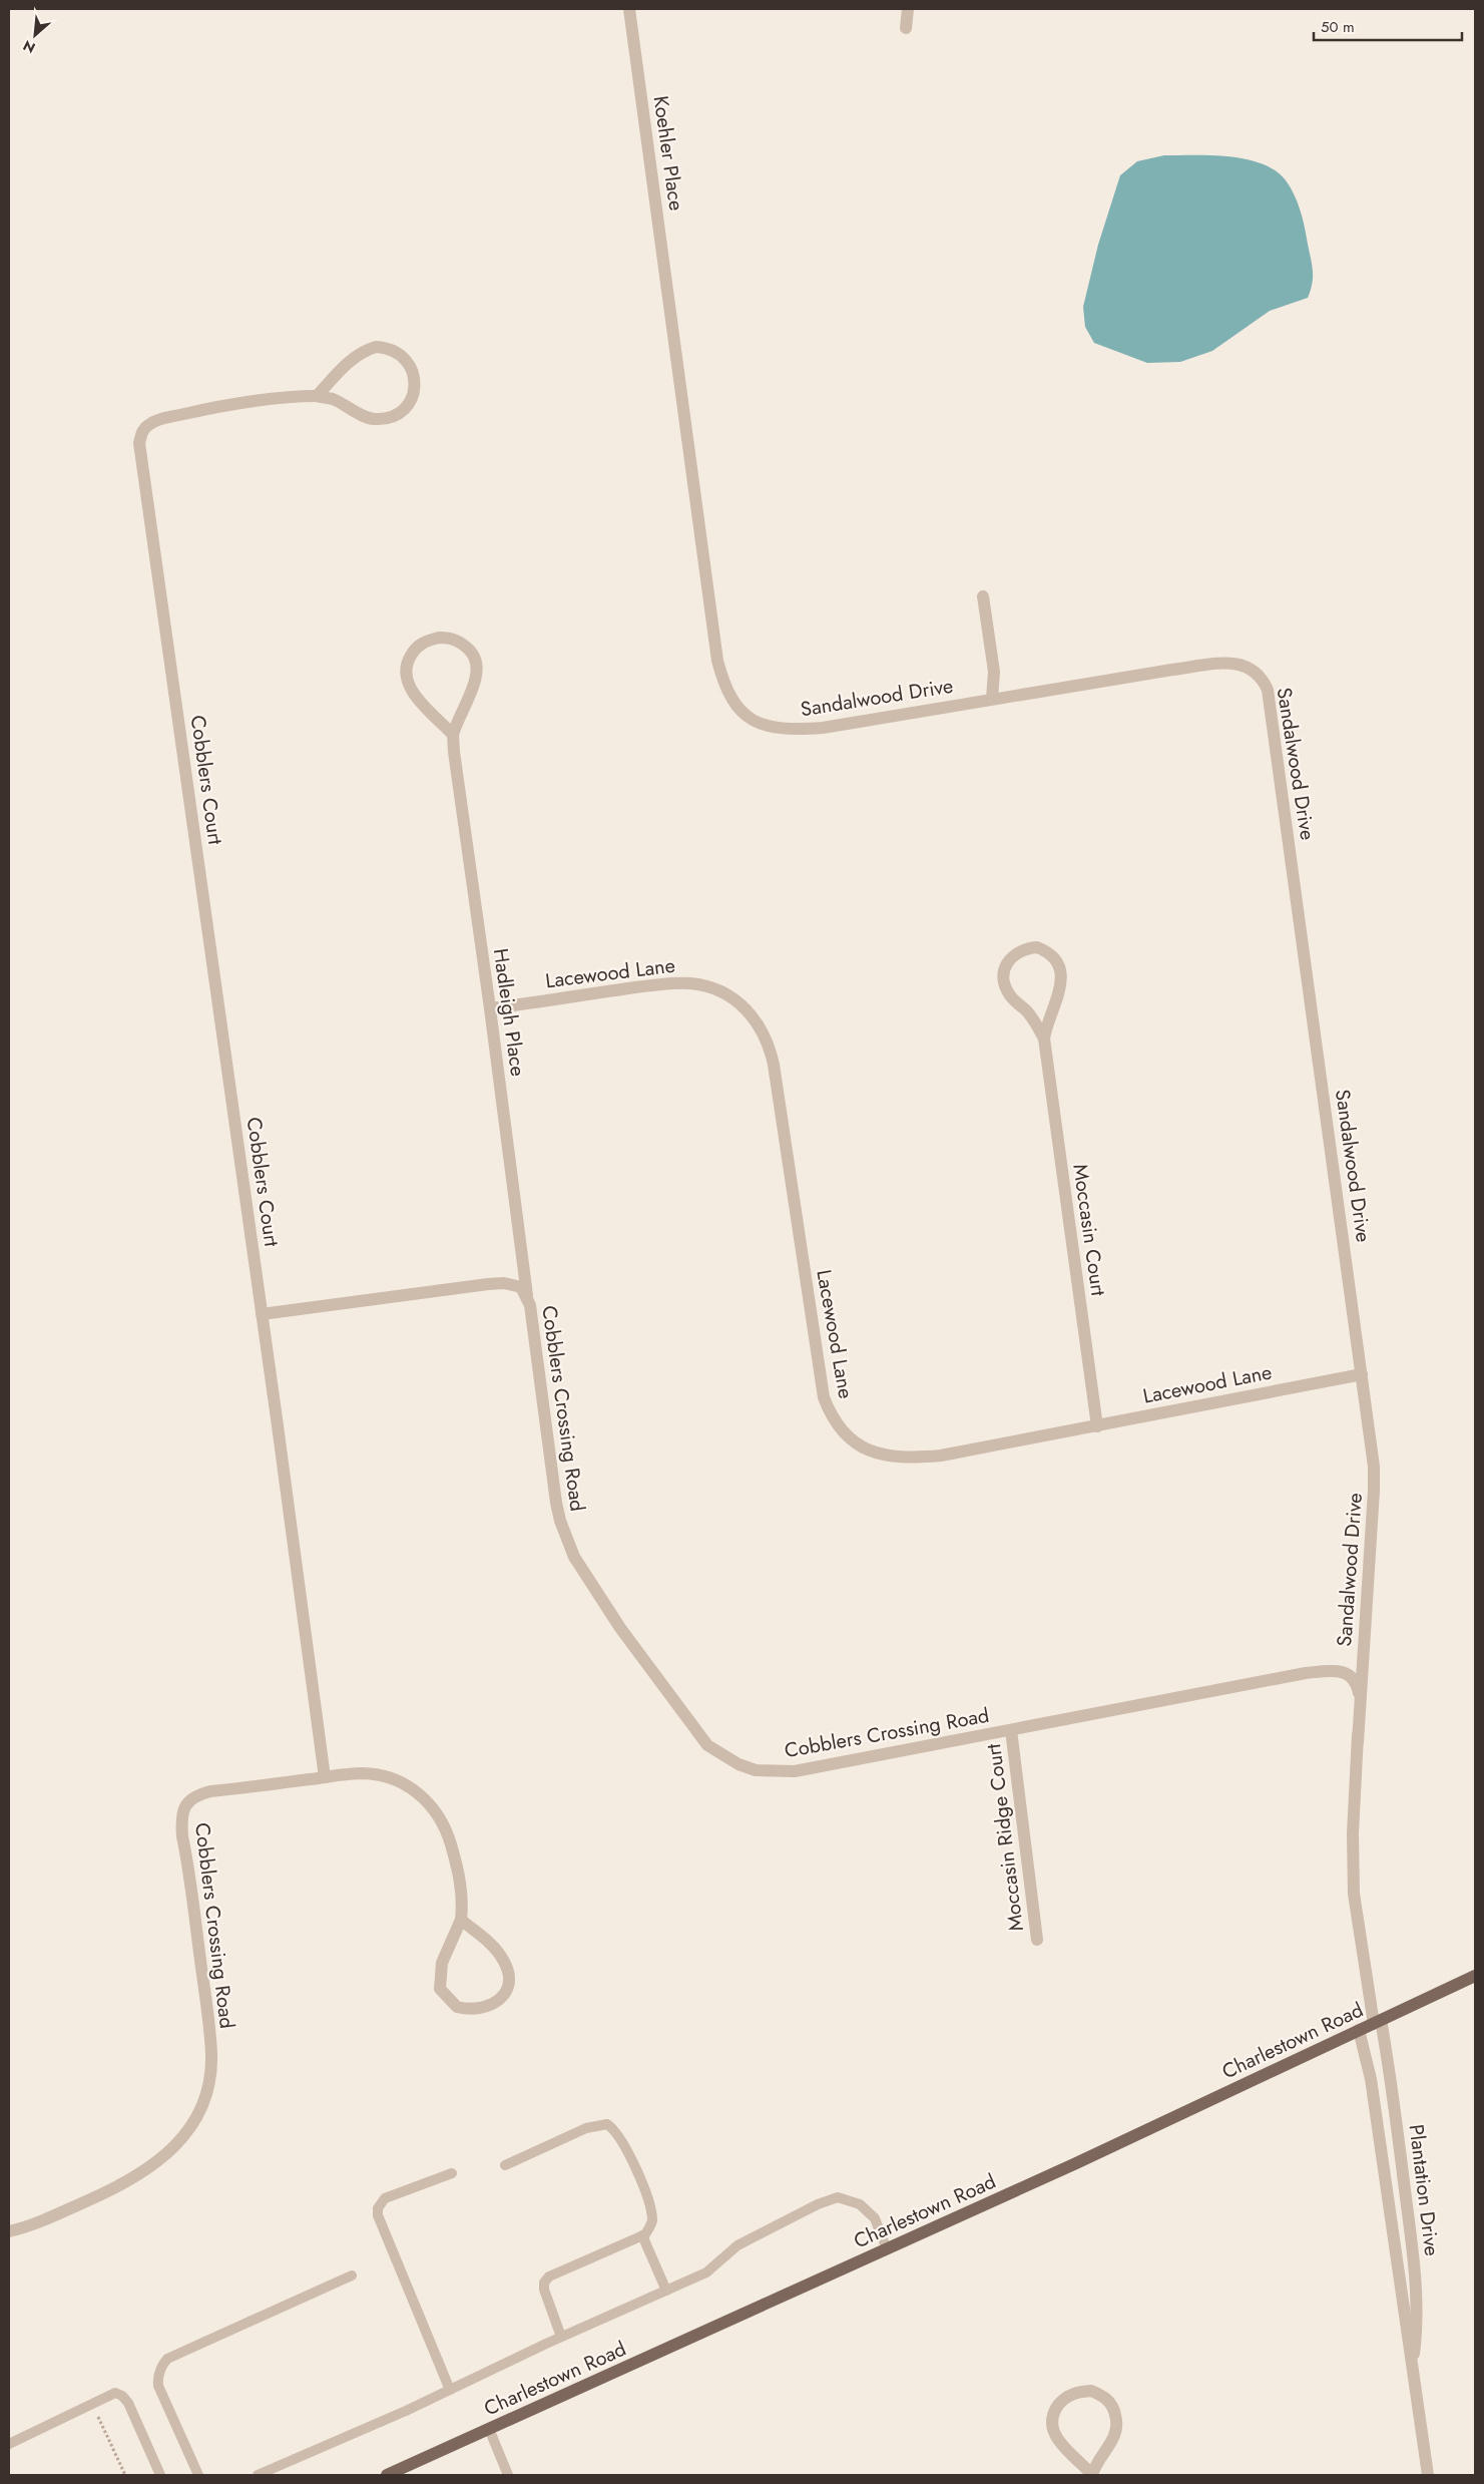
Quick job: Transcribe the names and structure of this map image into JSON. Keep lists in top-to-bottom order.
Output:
{
  "streets": {
    "main road": ["Charlestown Road"],
    "street": [
      "Koehler Place",
      "Sandalwood Drive",
      "Cobblers Court",
      "Lacewood Lane",
      "Hadleigh Place",
      "Moccasin Court",
      "Cobblers Crossing Road",
      "Moccasin Ridge Court",
      "Plantation Drive"
    ]
  },
  "crossings": [
    ["Koehler Place", "Sandalwood Drive"],
    ["Sandalwood Drive", "Lacewood Lane"],
    ["Sandalwood Drive", "Cobblers Crossing Road"],
    ["Cobblers Court", "Cobblers Crossing Road"],
    ["Lacewood Lane", "Hadleigh Place"],
    ["Lacewood Lane", "Moccasin Court"],
    ["Hadleigh Place", "Cobblers Crossing Road"],
    ["Cobblers Crossing Road", "Moccasin Ridge Court"],
    ["Cobblers Crossing Road", "Charlestown Road"],
    ["Cobblers Crossing Road", "Plantation Drive"],
    ["Charlestown Road", "Plantation Drive"]
  ],
  "scale_bar": "50 m",
  "north": "bottom left"
}
